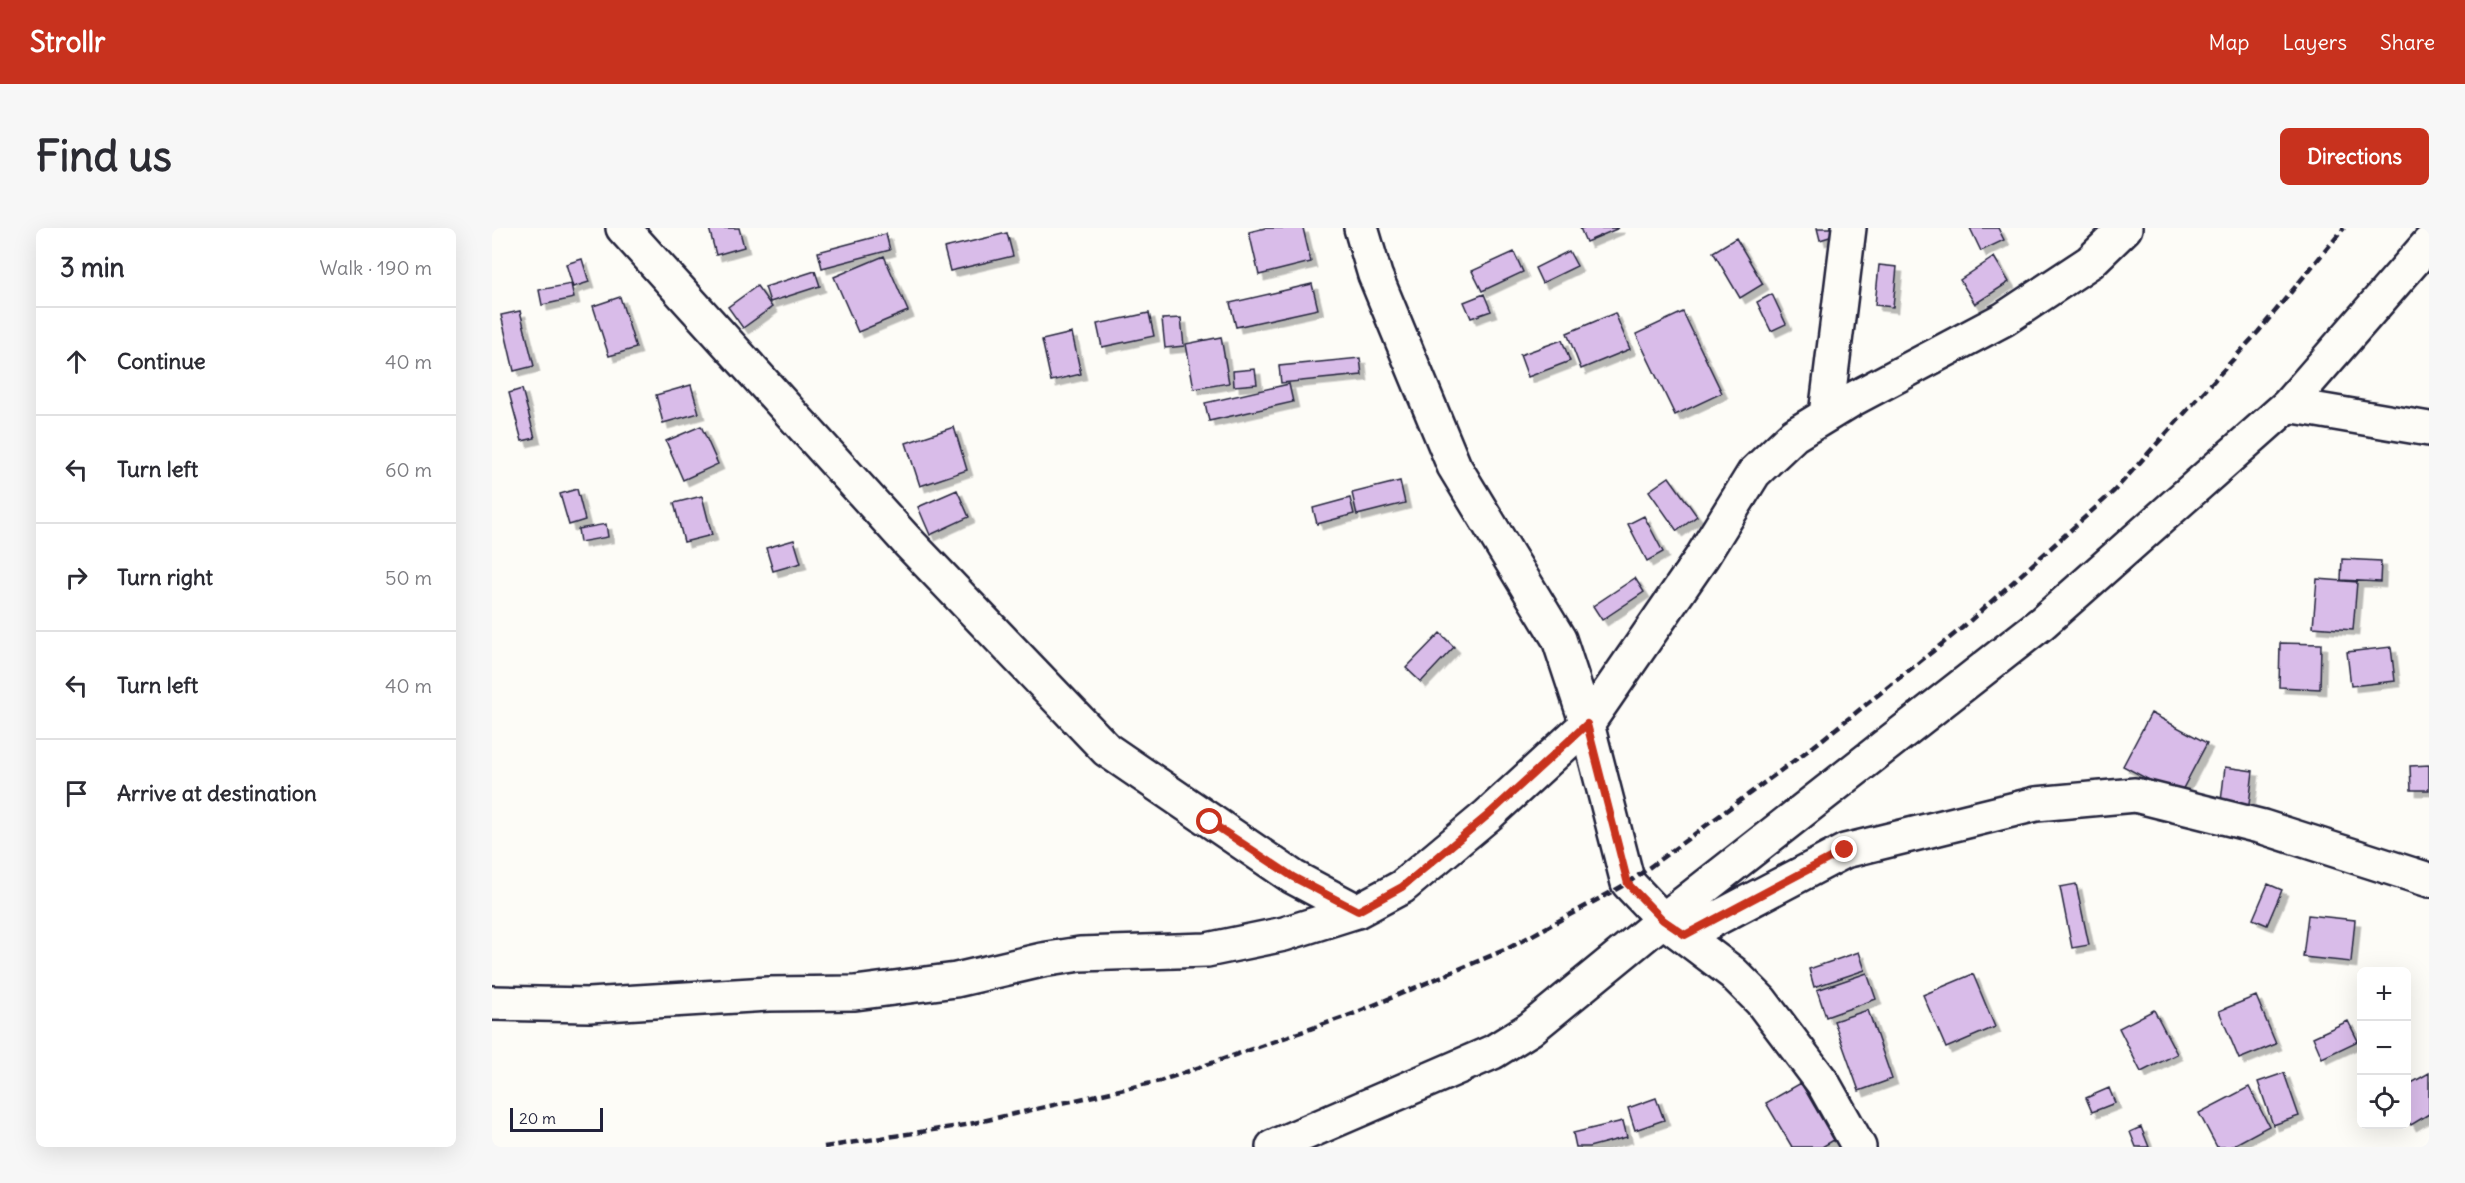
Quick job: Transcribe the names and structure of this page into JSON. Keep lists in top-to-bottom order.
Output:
{
  "scale_bar": "20 m",
  "page": {
    "header": "Strollr",
    "nav": ["Map", "Layers", "Share"],
    "buttons": "Directions",
    "title": "Find us",
    "heading": ["3 min", "Walk · 190 m"],
    "list": [
      ["Continue", "40 m"],
      ["Turn left", "60 m"],
      ["Turn right", "50 m"],
      ["Turn left", "40 m"],
      "Arrive at destination"
    ],
    "map_buttons": ["+", "−"],
    "scale": "20 m"
  }
}
